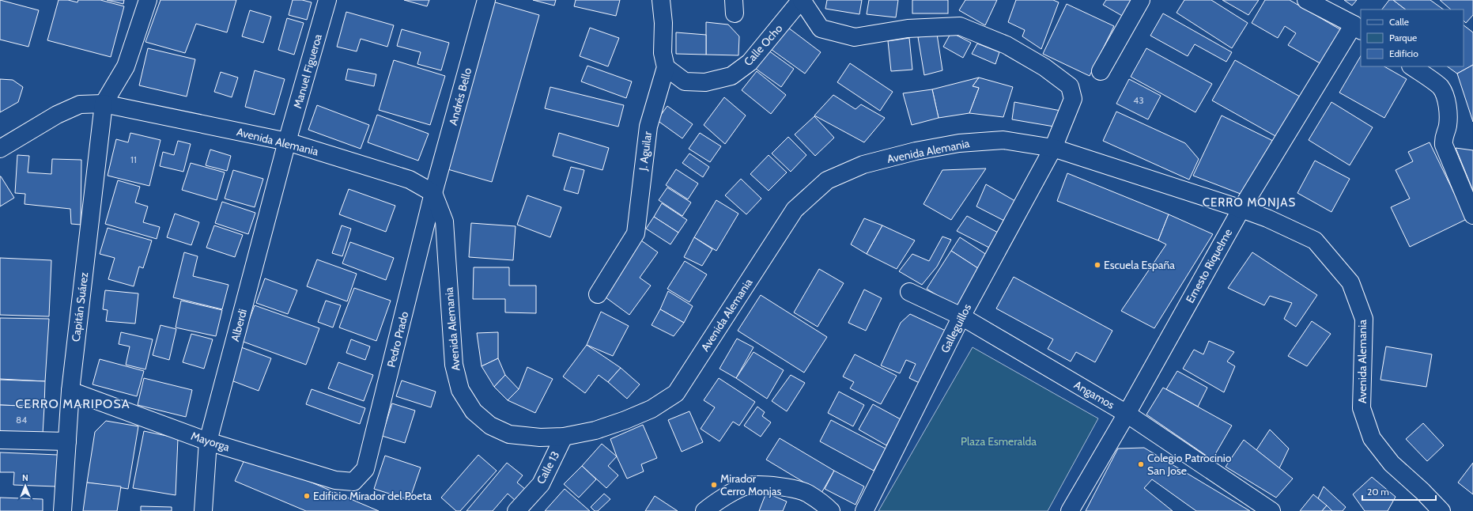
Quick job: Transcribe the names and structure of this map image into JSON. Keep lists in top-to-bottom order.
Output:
{
  "streets": {
    "street": [
      "Calle Ocho",
      "Manuel Figueroa",
      "Andrés Bello",
      "Avenida Alemania",
      "J. Aguilar",
      "Ernesto Riquelme",
      "Capitán Suárez",
      "Alberdi",
      "Galleguillos",
      "Pedro Prado",
      "Angamos",
      "Mayorga",
      "Calle 13"
    ]
  },
  "crossings": [
    ["Calle Ocho", "J. Aguilar"],
    ["Calle Ocho", "Galleguillos"],
    ["Manuel Figueroa", "Avenida Alemania"],
    ["Manuel Figueroa", "Alberdi"],
    ["Andrés Bello", "Avenida Alemania"],
    ["Andrés Bello", "Pedro Prado"],
    ["Avenida Alemania", "Ernesto Riquelme"],
    ["Avenida Alemania", "Capitán Suárez"],
    ["Avenida Alemania", "Alberdi"],
    ["Avenida Alemania", "Galleguillos"],
    ["Avenida Alemania", "Pedro Prado"],
    ["Avenida Alemania", "Calle 13"],
    ["Ernesto Riquelme", "Angamos"],
    ["Capitán Suárez", "Mayorga"],
    ["Alberdi", "Mayorga"],
    ["Galleguillos", "Angamos"],
    ["Pedro Prado", "Mayorga"]
  ],
  "districts": ["CERRO MONJAS", "CERRO MARIPOSA"],
  "parks": ["Plaza Esmeralda"],
  "places": [
    "Escuela España",
    "Colegio Patrocinio San Jose",
    "Mirador Cerro Monjas",
    "Edificio Mirador del Poeta"
  ],
  "house_numbers": ["43", "11", "84"],
  "legend": ["Calle", "Parque", "Edificio"],
  "scale_bar": "20 m",
  "north": "top"
}
